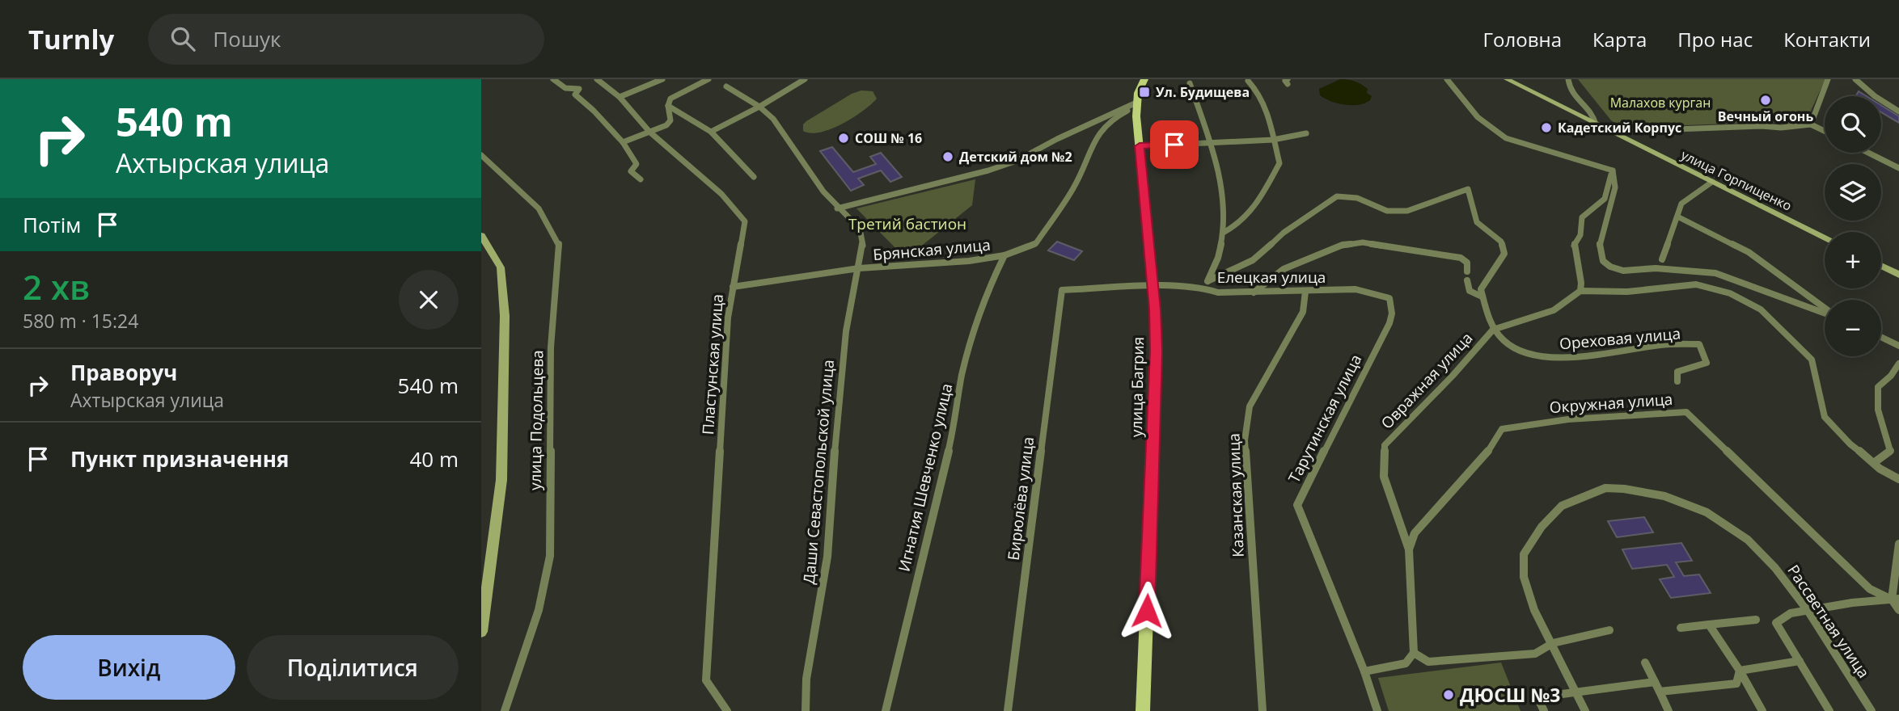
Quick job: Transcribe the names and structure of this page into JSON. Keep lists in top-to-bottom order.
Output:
{
  "streets": {
    "main road": ["улица Горпищенко", "улица Багрия"],
    "street": [
      "Брянская улица",
      "Елецкая улица",
      "Ореховая улица",
      "Пластунская улица",
      "Овражная улица",
      "Окружная улица",
      "Тарутинская улица",
      "улица Подольцева",
      "Даши Севастопольской улица",
      "Игнатия Шевченко улица",
      "Казанская улица",
      "Бирюлёва улица",
      "Рассветная улица"
    ]
  },
  "crossings": [
    ["Брянская улица", "Пластунская улица"],
    ["Брянская улица", "Даши Севастопольской улица"],
    ["Брянская улица", "Игнатия Шевченко улица"],
    ["Елецкая улица", "улица Багрия"],
    ["Елецкая улица", "Тарутинская улица"],
    ["Елецкая улица", "Казанская улица"],
    ["Елецкая улица", "Бирюлёва улица"],
    ["Ореховая улица", "Овражная улица"],
    ["Овражная улица", "Окружная улица"]
  ],
  "parks": ["Малахов курган", "Третий бастион"],
  "places": {
    "transit": ["Ул. Будищева"],
    "other": [
      "Вечный огонь",
      "Кадетский Корпус",
      "СОШ № 16",
      "Детский дом №2",
      "ДЮСШ №3"
    ]
  },
  "page": {
    "header": "Turnly",
    "search": "Пошук",
    "nav": [
      "Головна",
      "Карта",
      "Про нас",
      "Контакти"
    ],
    "turn": ["540 m", "Ахтырская улица"],
    "map_buttons": ["+", "−"],
    "then": "Потім",
    "heading": ["2 хв", "580 m · 15:24"],
    "list": [
      {
        "name": "Праворуч",
        "note": "Ахтырская улица",
        "value": "540 m"
      },
      {
        "name": "Пункт призначення",
        "value": "40 m"
      }
    ],
    "buttons": ["Вихід", "Поділитися"]
  }
}
